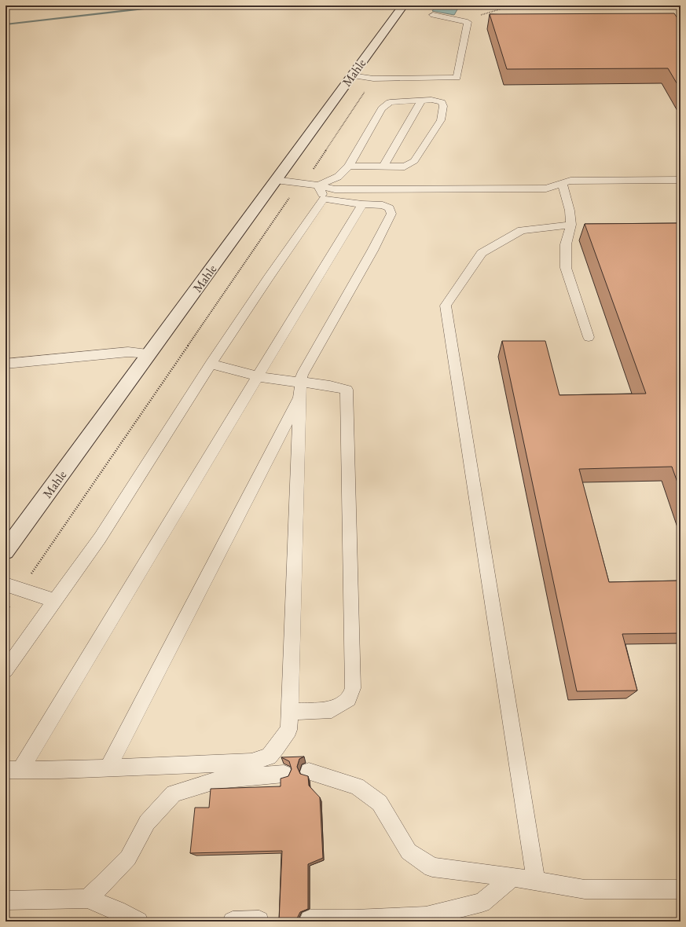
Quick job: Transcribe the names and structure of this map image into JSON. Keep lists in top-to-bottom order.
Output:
{
  "streets": {
    "street": ["Mahle"]
  }
}
